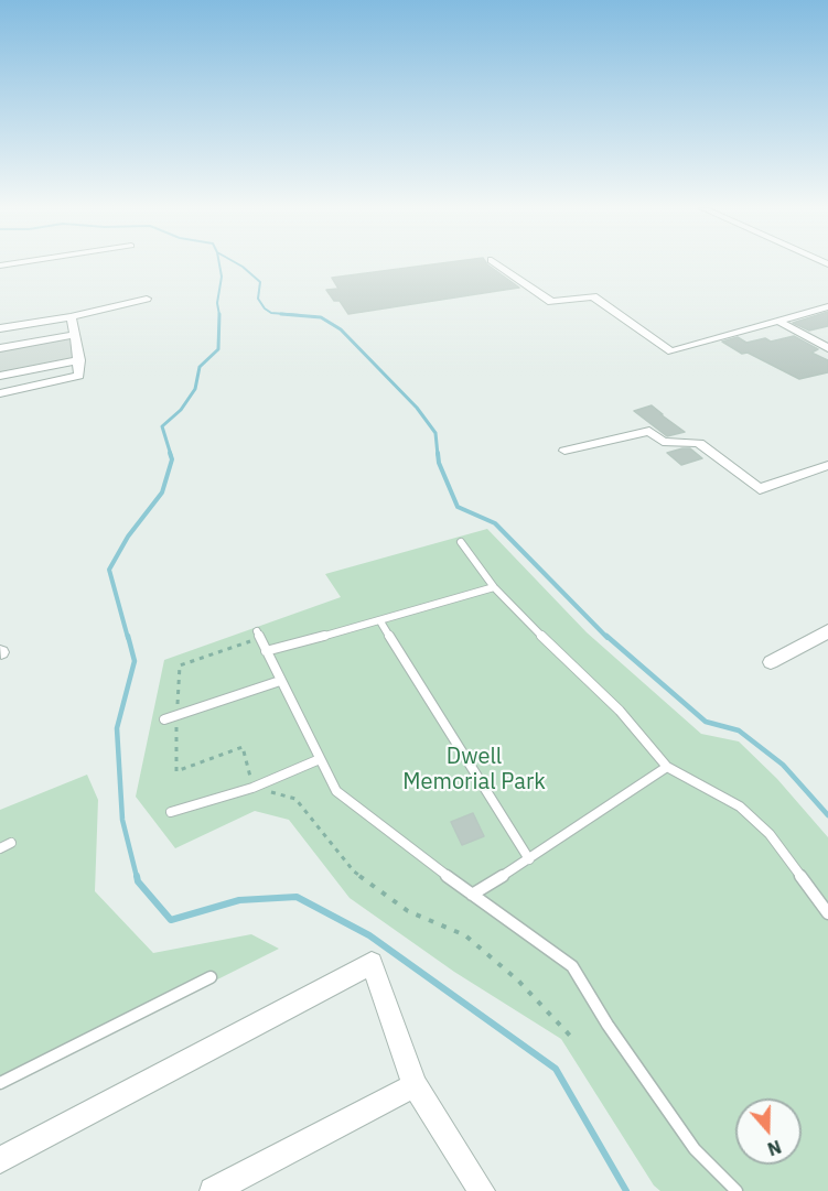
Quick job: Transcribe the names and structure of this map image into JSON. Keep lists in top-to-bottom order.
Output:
{
  "parks": ["Dwell Memorial Park"],
  "north": "bottom"
}
